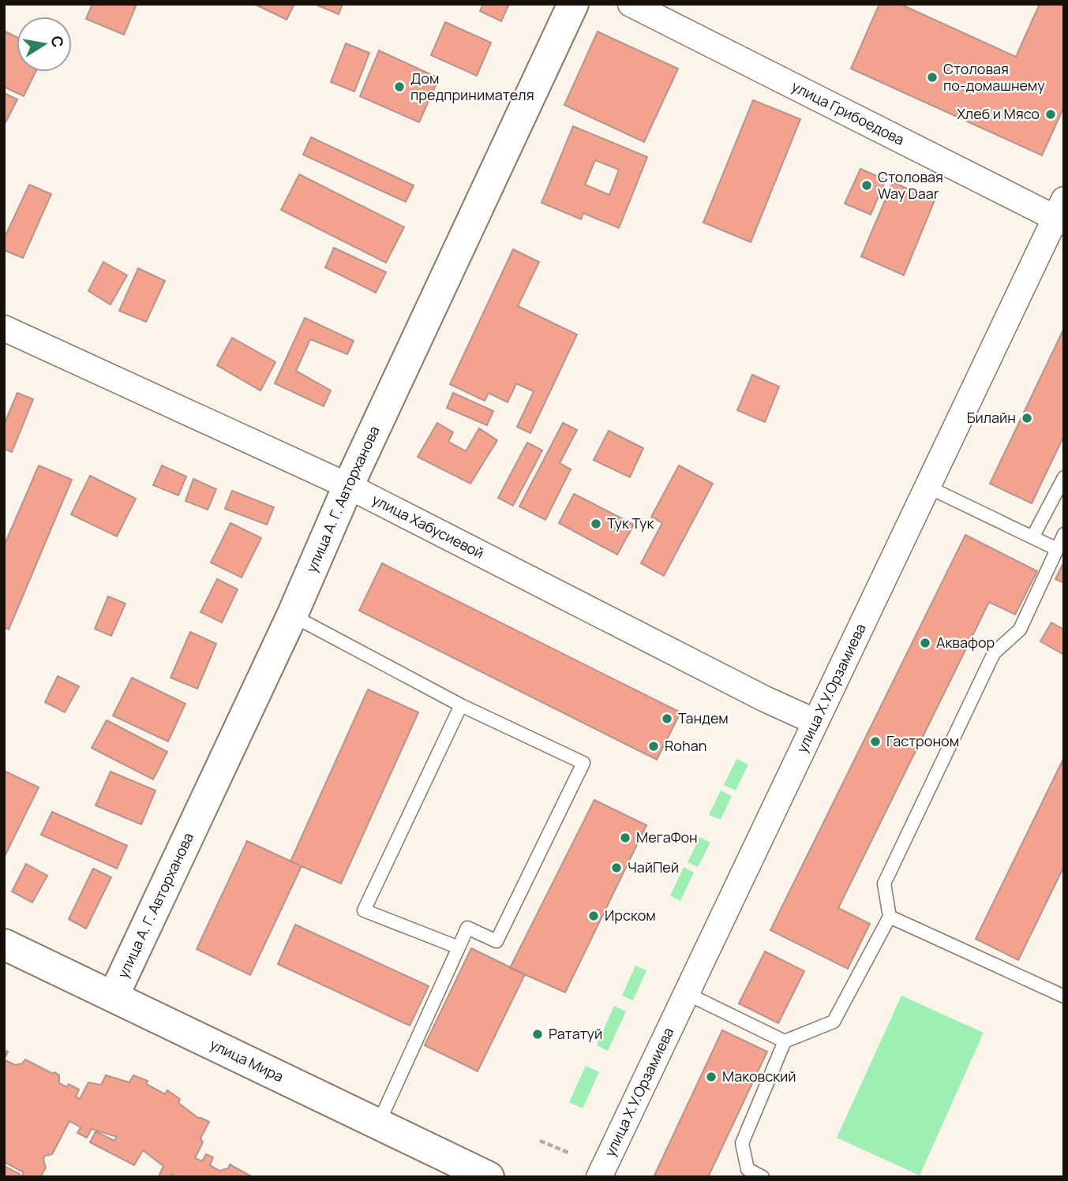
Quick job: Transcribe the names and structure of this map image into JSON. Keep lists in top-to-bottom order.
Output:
{
  "streets": {
    "street": [
      "улица Грибоедова",
      "улица А. Г. Авторханова",
      "улица Хабусиевой",
      "улица Х.У.Орзамиева",
      "улица Мира"
    ]
  },
  "crossings": [
    ["улица Грибоедова", "улица Х.У.Орзамиева"],
    ["улица А. Г. Авторханова", "улица Хабусиевой"],
    ["улица А. Г. Авторханова", "улица Мира"],
    ["улица Хабусиевой", "улица Х.У.Орзамиева"]
  ],
  "places": [
    "Столовая по-домашнему",
    "Дом предпринимателя",
    "Хлеб и Мясо",
    "Столовая Way Daar",
    "Билайн",
    "Тук Тук",
    "Аквафор",
    "Тандем",
    "Гастроном",
    "Rohan",
    "МегаФон",
    "ЧайПей",
    "Ирском",
    "Рататуй",
    "Маковский"
  ],
  "north": "right"
}
